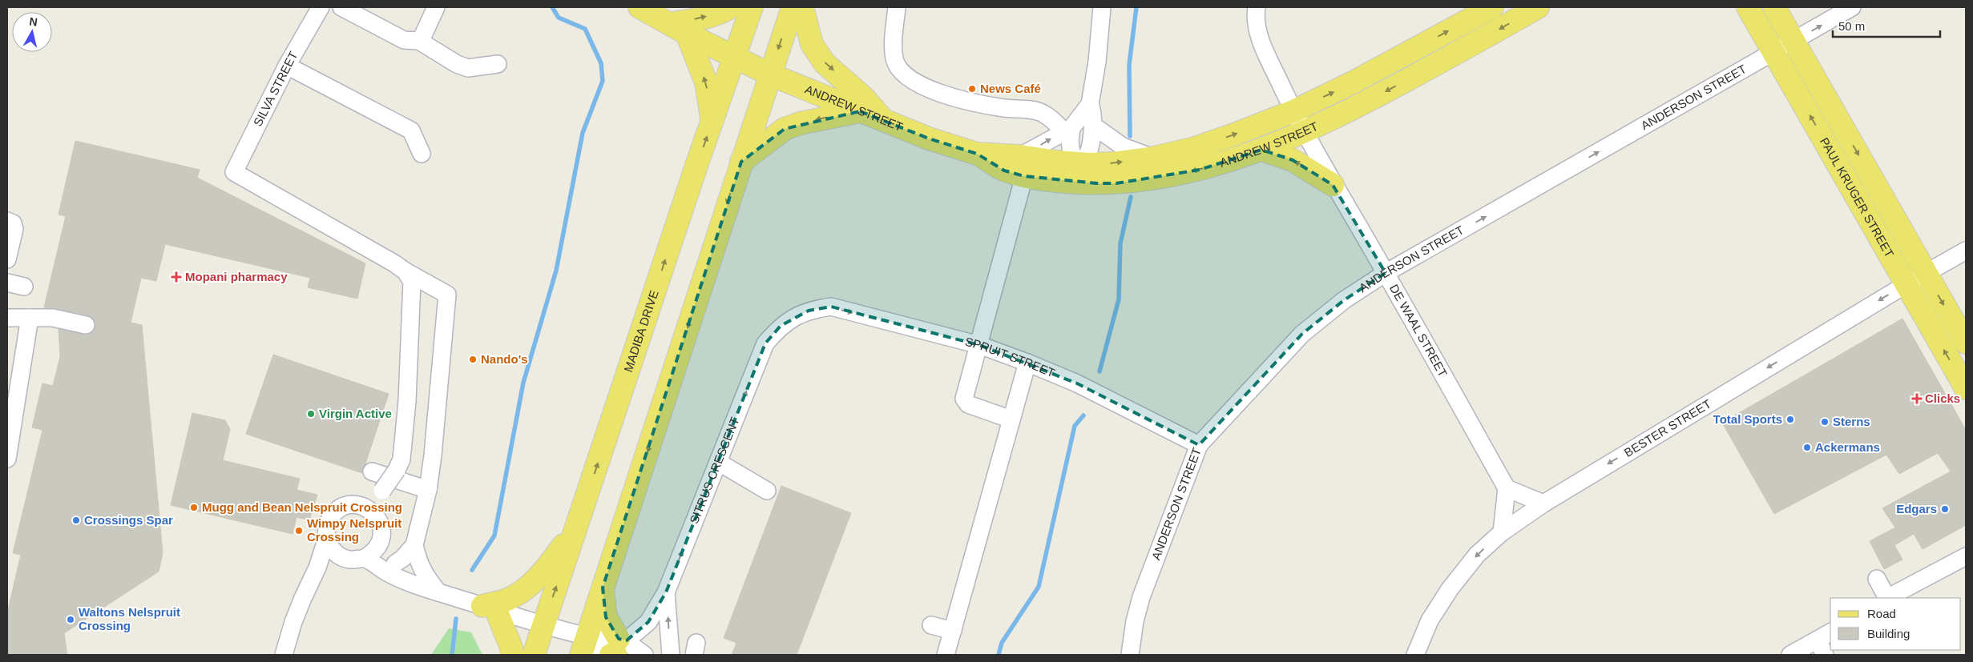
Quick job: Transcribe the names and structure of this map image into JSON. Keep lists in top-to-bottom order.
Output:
{
  "streets": {
    "main road": ["ANDREW STREET", "PAUL KRUGER STREET", "MADIBA DRIVE"],
    "street": [
      "SILVA STREET",
      "ANDERSON STREET",
      "DE WAAL STREET",
      "SPRUIT STREET",
      "BESTER STREET",
      "SITRUS CRESCENT"
    ]
  },
  "crossings": [
    ["ANDERSON STREET", "PAUL KRUGER STREET"],
    ["ANDERSON STREET", "DE WAAL STREET"],
    ["ANDERSON STREET", "SPRUIT STREET"],
    ["ANDREW STREET", "MADIBA DRIVE"],
    ["ANDREW STREET", "DE WAAL STREET"],
    ["PAUL KRUGER STREET", "BESTER STREET"],
    ["SPRUIT STREET", "SITRUS CRESCENT"]
  ],
  "one_way": [
    "ANDERSON STREET",
    "SPRUIT STREET",
    "BESTER STREET",
    "SITRUS CRESCENT"
  ],
  "places": {
    "other": [
      "News Café",
      "Nando's",
      "Virgin Active",
      "Total Sports",
      "Sterns",
      "Ackermans",
      "Mugg and Bean Nelspruit Crossing",
      "Edgars",
      "Crossings Spar",
      "Wimpy Nelspruit Crossing",
      "Waltons Nelspruit Crossing"
    ],
    "health": ["Mopani pharmacy", "Clicks"]
  },
  "legend": ["Road", "Building"],
  "scale_bar": "50 m",
  "north": "top"
}
